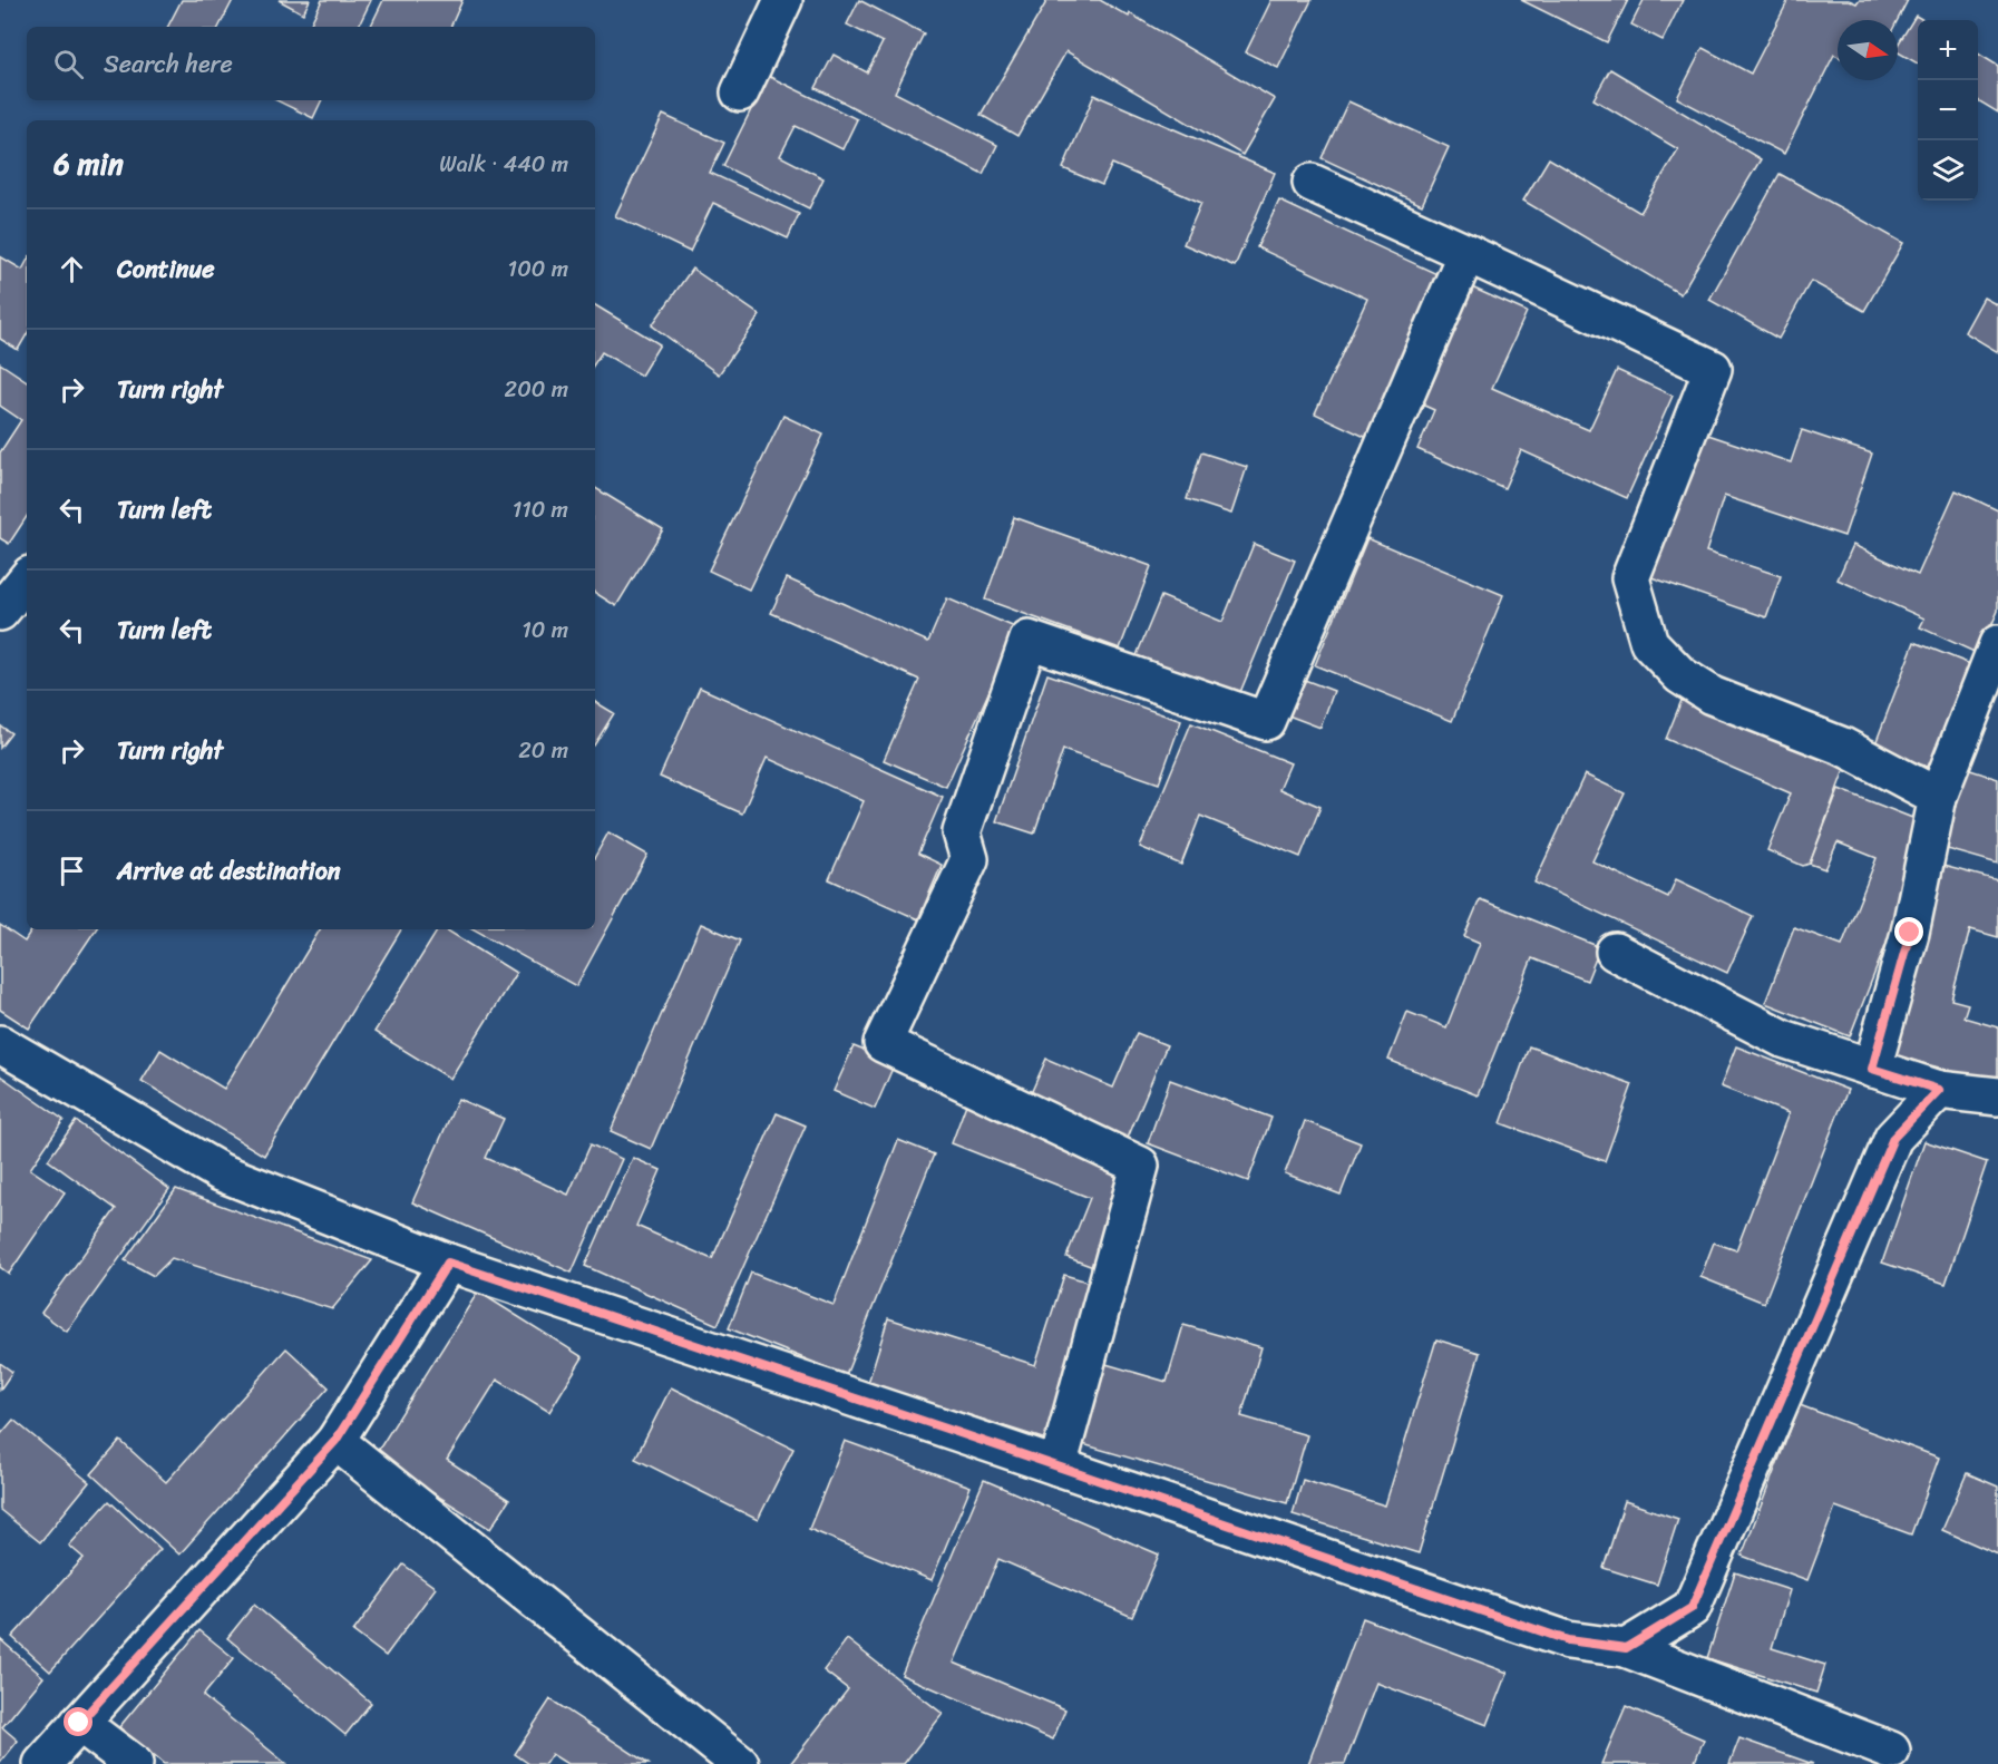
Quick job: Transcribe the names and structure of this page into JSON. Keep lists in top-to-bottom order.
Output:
{
  "north": "right",
  "page": {
    "map_buttons": ["+", "−"],
    "search": "Search here",
    "heading": ["6 min", "Walk · 440 m"],
    "list": [
      ["Continue", "100 m"],
      ["Turn right", "200 m"],
      ["Turn left", "110 m"],
      ["Turn left", "10 m"],
      ["Turn right", "20 m"],
      "Arrive at destination"
    ]
  }
}
